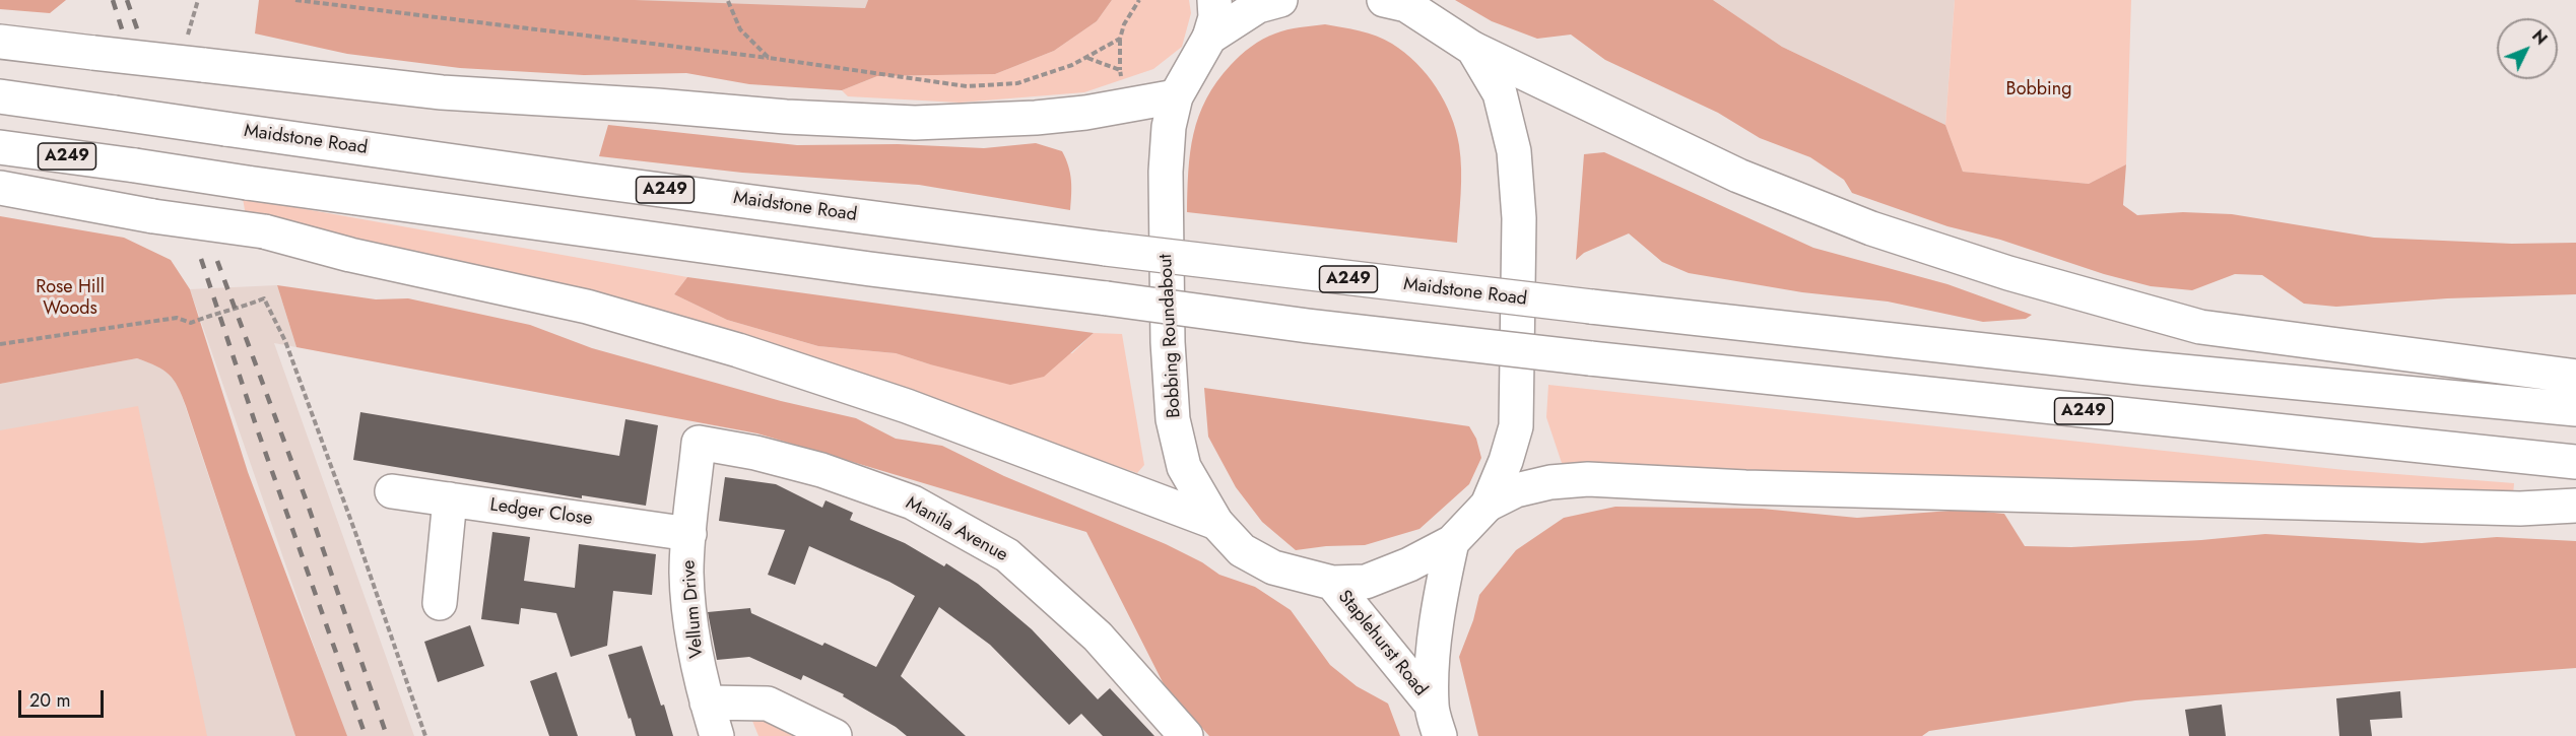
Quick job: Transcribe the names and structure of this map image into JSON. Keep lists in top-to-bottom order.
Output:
{
  "streets": {
    "main road": [
      "Maidstone Road",
      "A249",
      "Bobbing Roundabout",
      "Ledger Close",
      "Manila Avenue",
      "Vellum Drive",
      "Staplehurst Road"
    ]
  },
  "crossings": [
    ["Bobbing Roundabout", "Staplehurst Road"],
    ["Ledger Close", "Vellum Drive"],
    ["Manila Avenue", "Vellum Drive"]
  ],
  "parks": ["Bobbing", "Rose Hill Woods"],
  "scale_bar": "20 m",
  "north": "top right"
}
